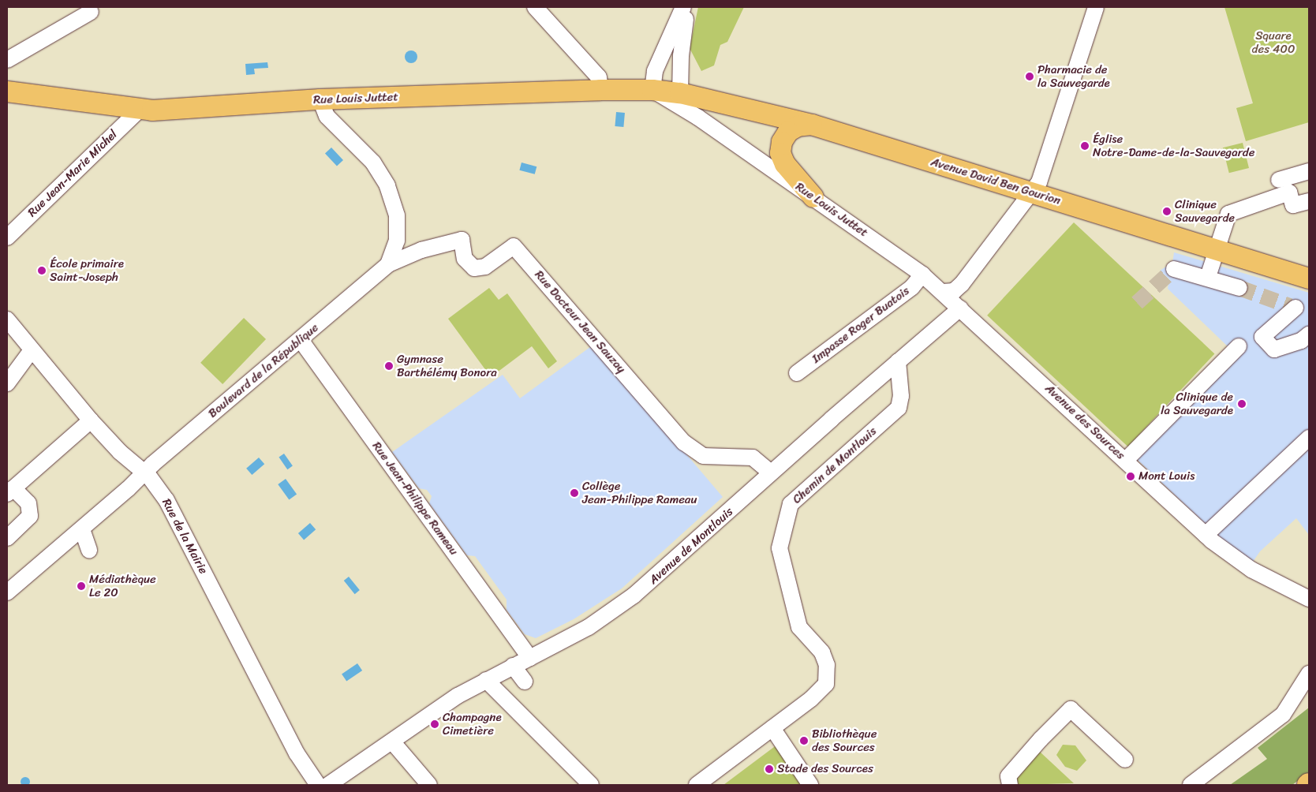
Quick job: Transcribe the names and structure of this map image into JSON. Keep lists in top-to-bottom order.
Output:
{
  "streets": {
    "main road": ["Rue Louis Juttet", "Avenue David Ben Gourion"],
    "street": [
      "Rue Jean-Marie Michel",
      "Rue Docteur Jean Sauzay",
      "Impasse Roger Buatois",
      "Boulevard de la République",
      "Avenue des Sources",
      "Chemin de Montlouis",
      "Rue Jean-Philippe Rameau",
      "Rue de la Mairie",
      "Avenue de Montlouis"
    ]
  },
  "crossings": [
    ["Rue Louis Juttet", "Rue Jean-Marie Michel"],
    ["Rue Louis Juttet", "Avenue David Ben Gourion"],
    ["Rue Louis Juttet", "Impasse Roger Buatois"],
    ["Rue Louis Juttet", "Boulevard de la République"],
    ["Rue Louis Juttet", "Avenue des Sources"],
    ["Rue Louis Juttet", "Avenue de Montlouis"],
    ["Rue Docteur Jean Sauzay", "Boulevard de la République"],
    ["Rue Docteur Jean Sauzay", "Avenue de Montlouis"],
    ["Boulevard de la République", "Rue Jean-Philippe Rameau"],
    ["Boulevard de la République", "Rue de la Mairie"],
    ["Avenue des Sources", "Avenue de Montlouis"],
    ["Chemin de Montlouis", "Avenue de Montlouis"],
    ["Rue Jean-Philippe Rameau", "Avenue de Montlouis"]
  ],
  "parks": ["Square des 400"],
  "places": [
    "Pharmacie de la Sauvegarde",
    "Église Notre-Dame-de-la-Sauvegarde",
    "Clinique Sauvegarde",
    "École primaire Saint-Joseph",
    "Gymnase Barthélémy Bonora",
    "Clinique de la Sauvegarde",
    "Mont Louis",
    "Collège Jean-Philippe Rameau",
    "Médiathèque Le 20",
    "Champagne Cimetière",
    "Bibliothèque des Sources",
    "Stade des Sources"
  ]
}
